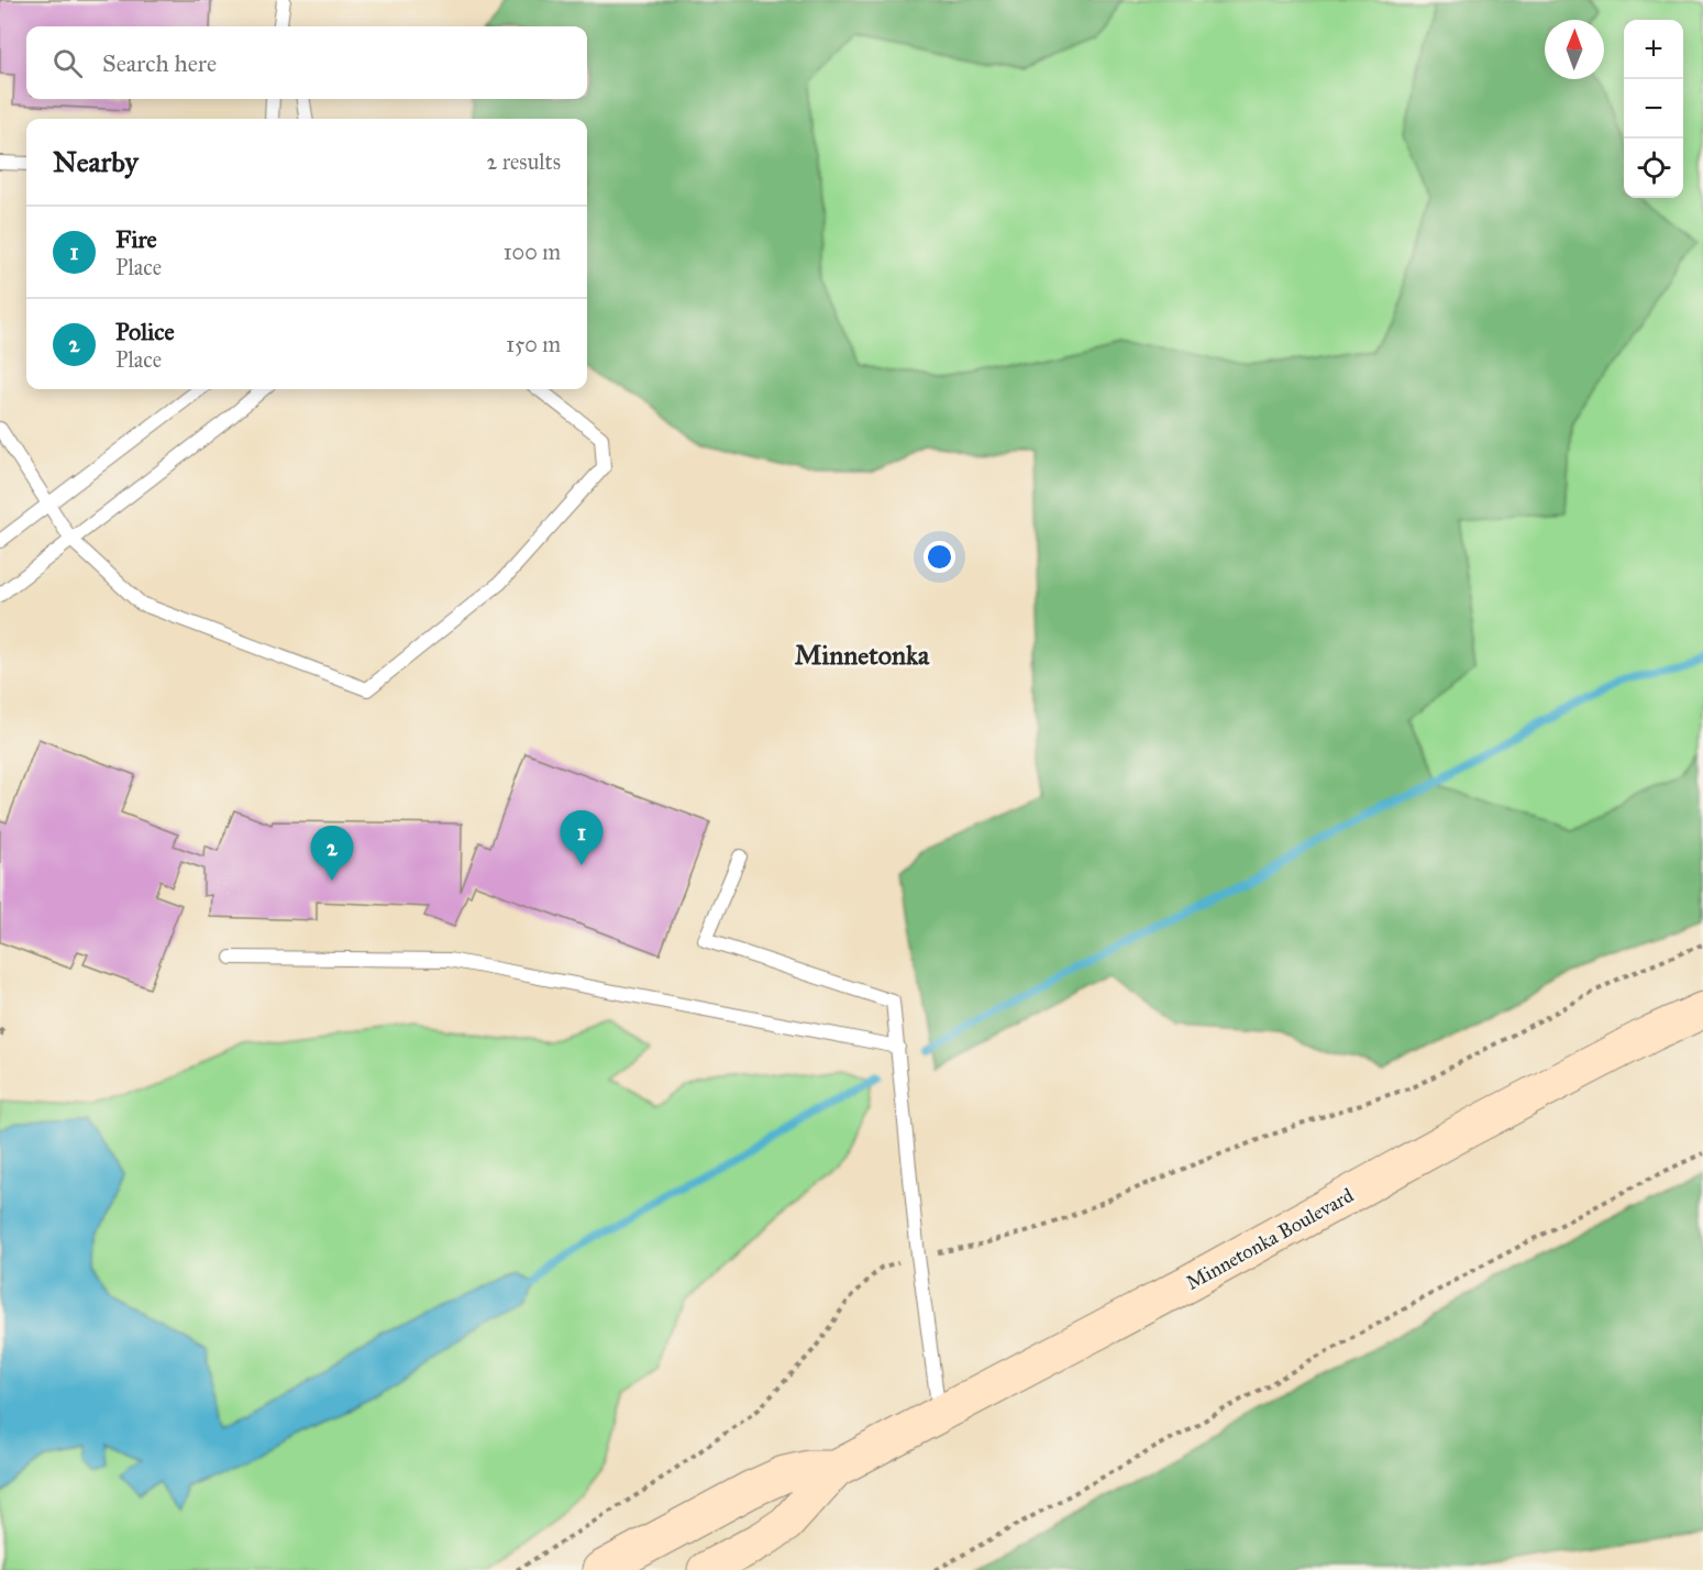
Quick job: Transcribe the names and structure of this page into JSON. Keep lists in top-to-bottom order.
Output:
{
  "streets": {
    "main road": ["Minnetonka Boulevard"]
  },
  "districts": ["Minnetonka"],
  "north": "top",
  "page": {
    "map_buttons": ["+", "−"],
    "search": "Search here",
    "heading": ["Nearby", "2 results"],
    "list": [
      {
        "mark": "1",
        "name": "Fire",
        "note": "Place",
        "value": "100 m"
      },
      {
        "mark": "2",
        "name": "Police",
        "note": "Place",
        "value": "150 m"
      }
    ],
    "pins": ["1", "2"]
  }
}
